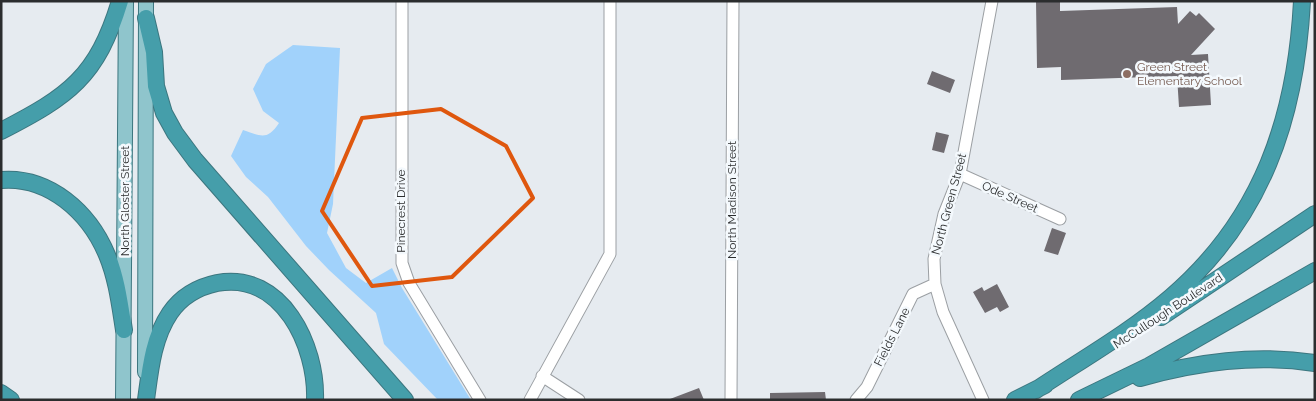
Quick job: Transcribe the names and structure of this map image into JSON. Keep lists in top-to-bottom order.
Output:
{
  "streets": {
    "highway": ["McCullough Boulevard"],
    "main road": ["North Gloster Street"],
    "street": [
      "Ode Street",
      "North Madison Street",
      "North Green Street",
      "Pinecrest Drive",
      "Fields Lane"
    ]
  },
  "crossings": [
    ["Ode Street", "North Green Street"],
    ["North Green Street", "Fields Lane"]
  ],
  "places": ["Green Street Elementary School"]
}
